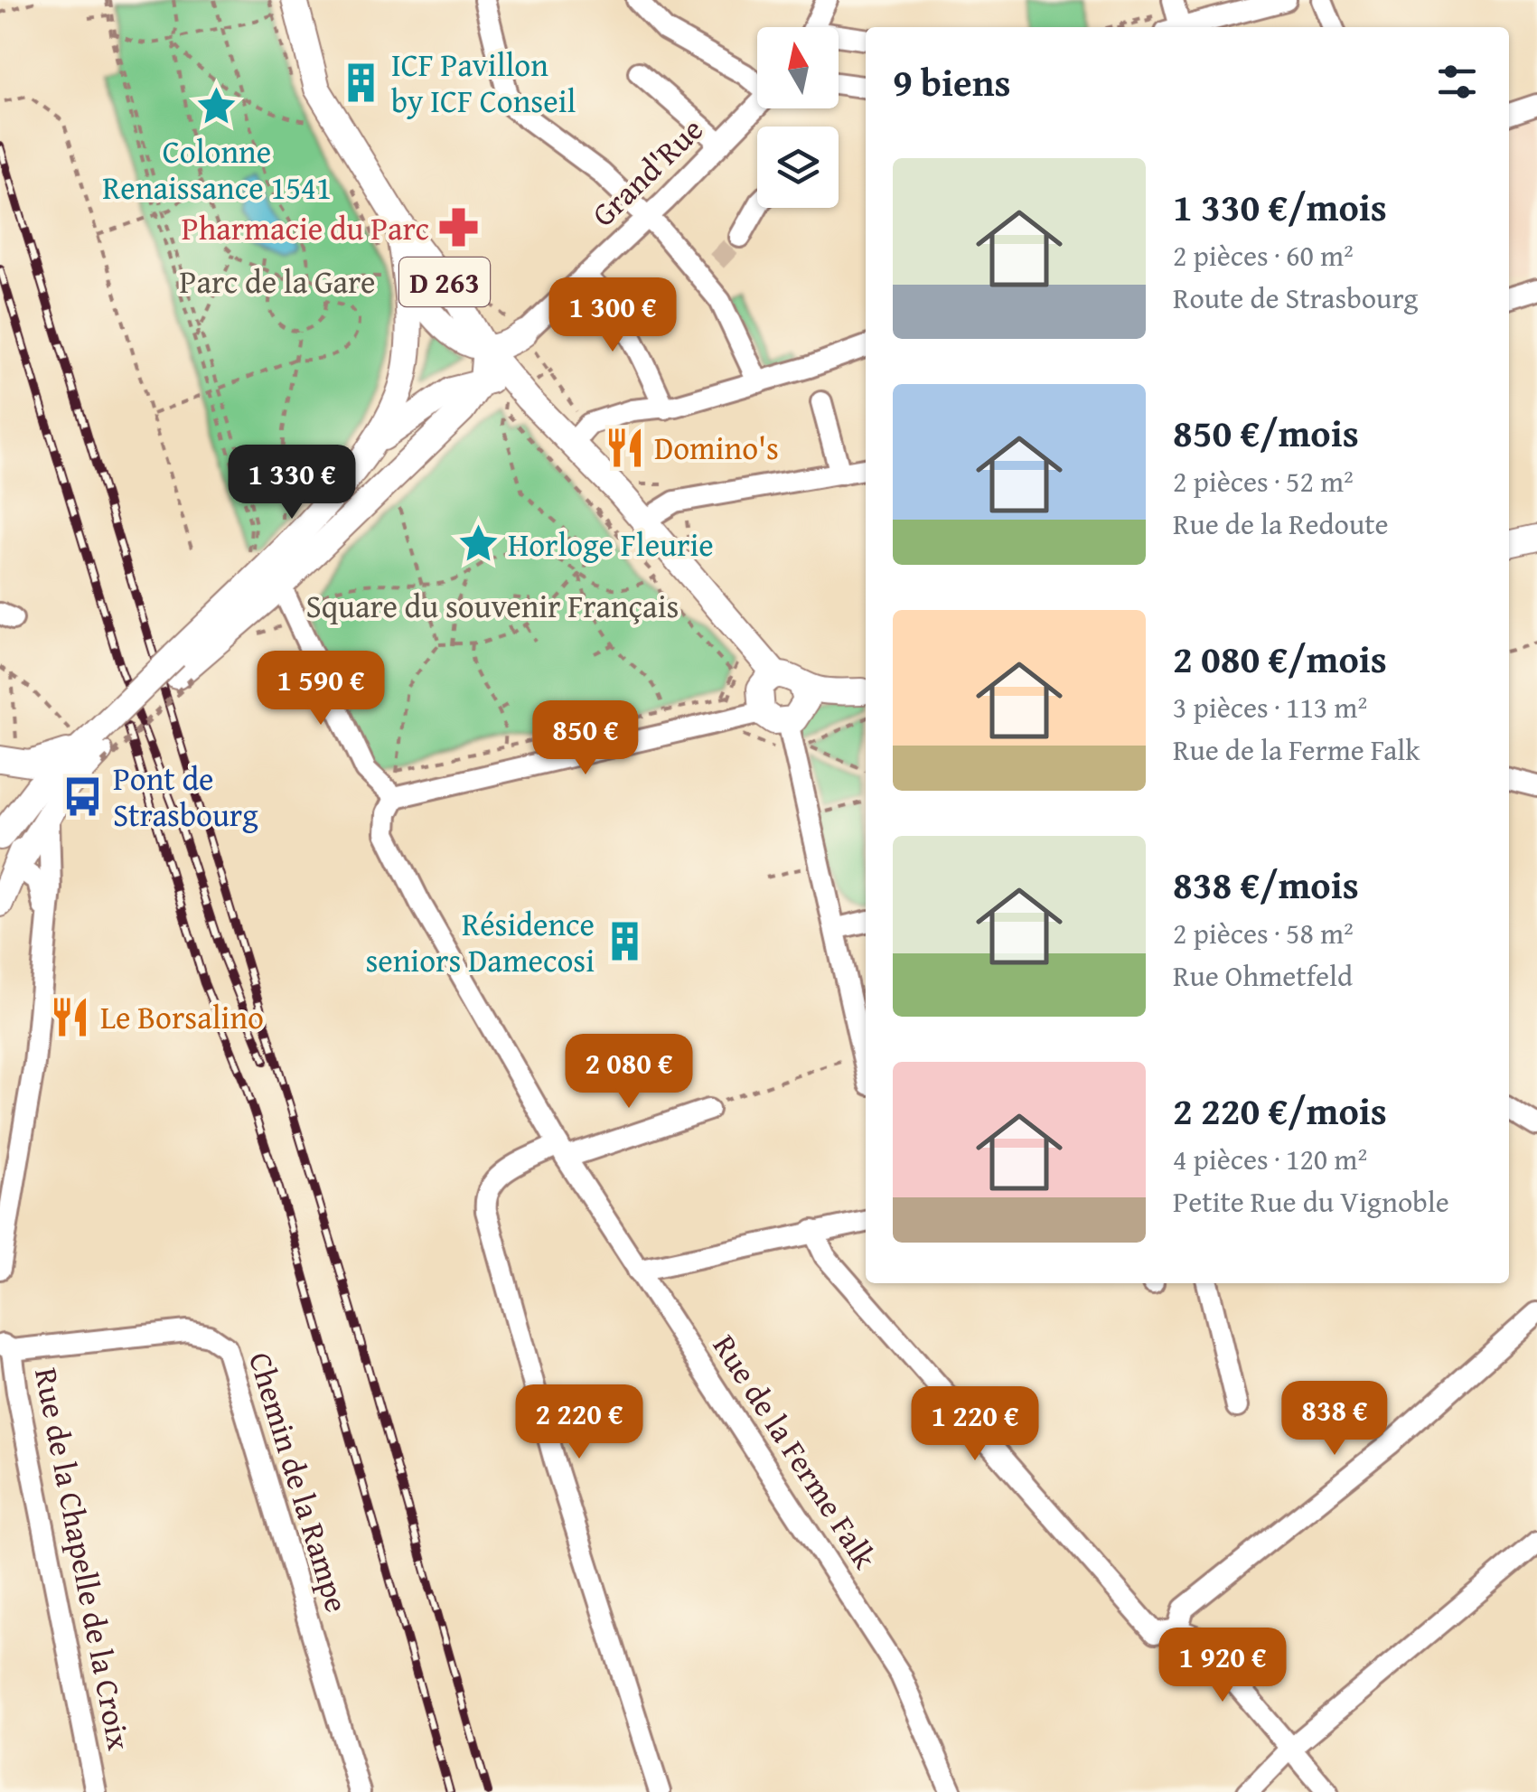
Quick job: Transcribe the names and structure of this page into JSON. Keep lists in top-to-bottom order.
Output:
{
  "streets": {
    "main road": ["D 263"],
    "street": [
      "Grand'Rue",
      "Rue de la Ferme Falk",
      "Chemin de la Rampe",
      "Rue de la Chapelle de la Croix"
    ]
  },
  "crossings": [
    ["Chemin de la Rampe", "Rue de la Chapelle de la Croix"]
  ],
  "parks": ["Parc de la Gare", "Square du souvenir Français"],
  "places": {
    "building": ["ICF Pavillon by ICF Conseil", "Résidence seniors Damecosi"],
    "place": ["Colonne Renaissance 1541", "Horloge Fleurie"],
    "pharmacy": ["Pharmacie du Parc"],
    "restaurant": ["Domino's", "Le Borsalino"],
    "bus stop": ["Pont de Strasbourg"]
  },
  "north": "top",
  "page": {
    "heading": "9 biens",
    "list": [
      {
        "name": "1 330 €/mois",
        "note": "2 pièces · 60 m² · Route de Strasbourg"
      },
      {
        "name": "850 €/mois",
        "note": "2 pièces · 52 m² · Rue de la Redoute"
      },
      {
        "name": "2 080 €/mois",
        "note": "3 pièces · 113 m² · Rue de la Ferme Falk"
      },
      {
        "name": "838 €/mois",
        "note": "2 pièces · 58 m² · Rue Ohmetfeld"
      },
      {
        "name": "2 220 €/mois",
        "note": "4 pièces · 120 m² · Petite Rue du Vignoble"
      }
    ],
    "price": [
      "1 300 €",
      "1 330 €",
      "1 590 €",
      "850 €",
      "2 080 €",
      "838 €",
      "2 220 €",
      "1 220 €",
      "1 920 €"
    ]
  }
}
